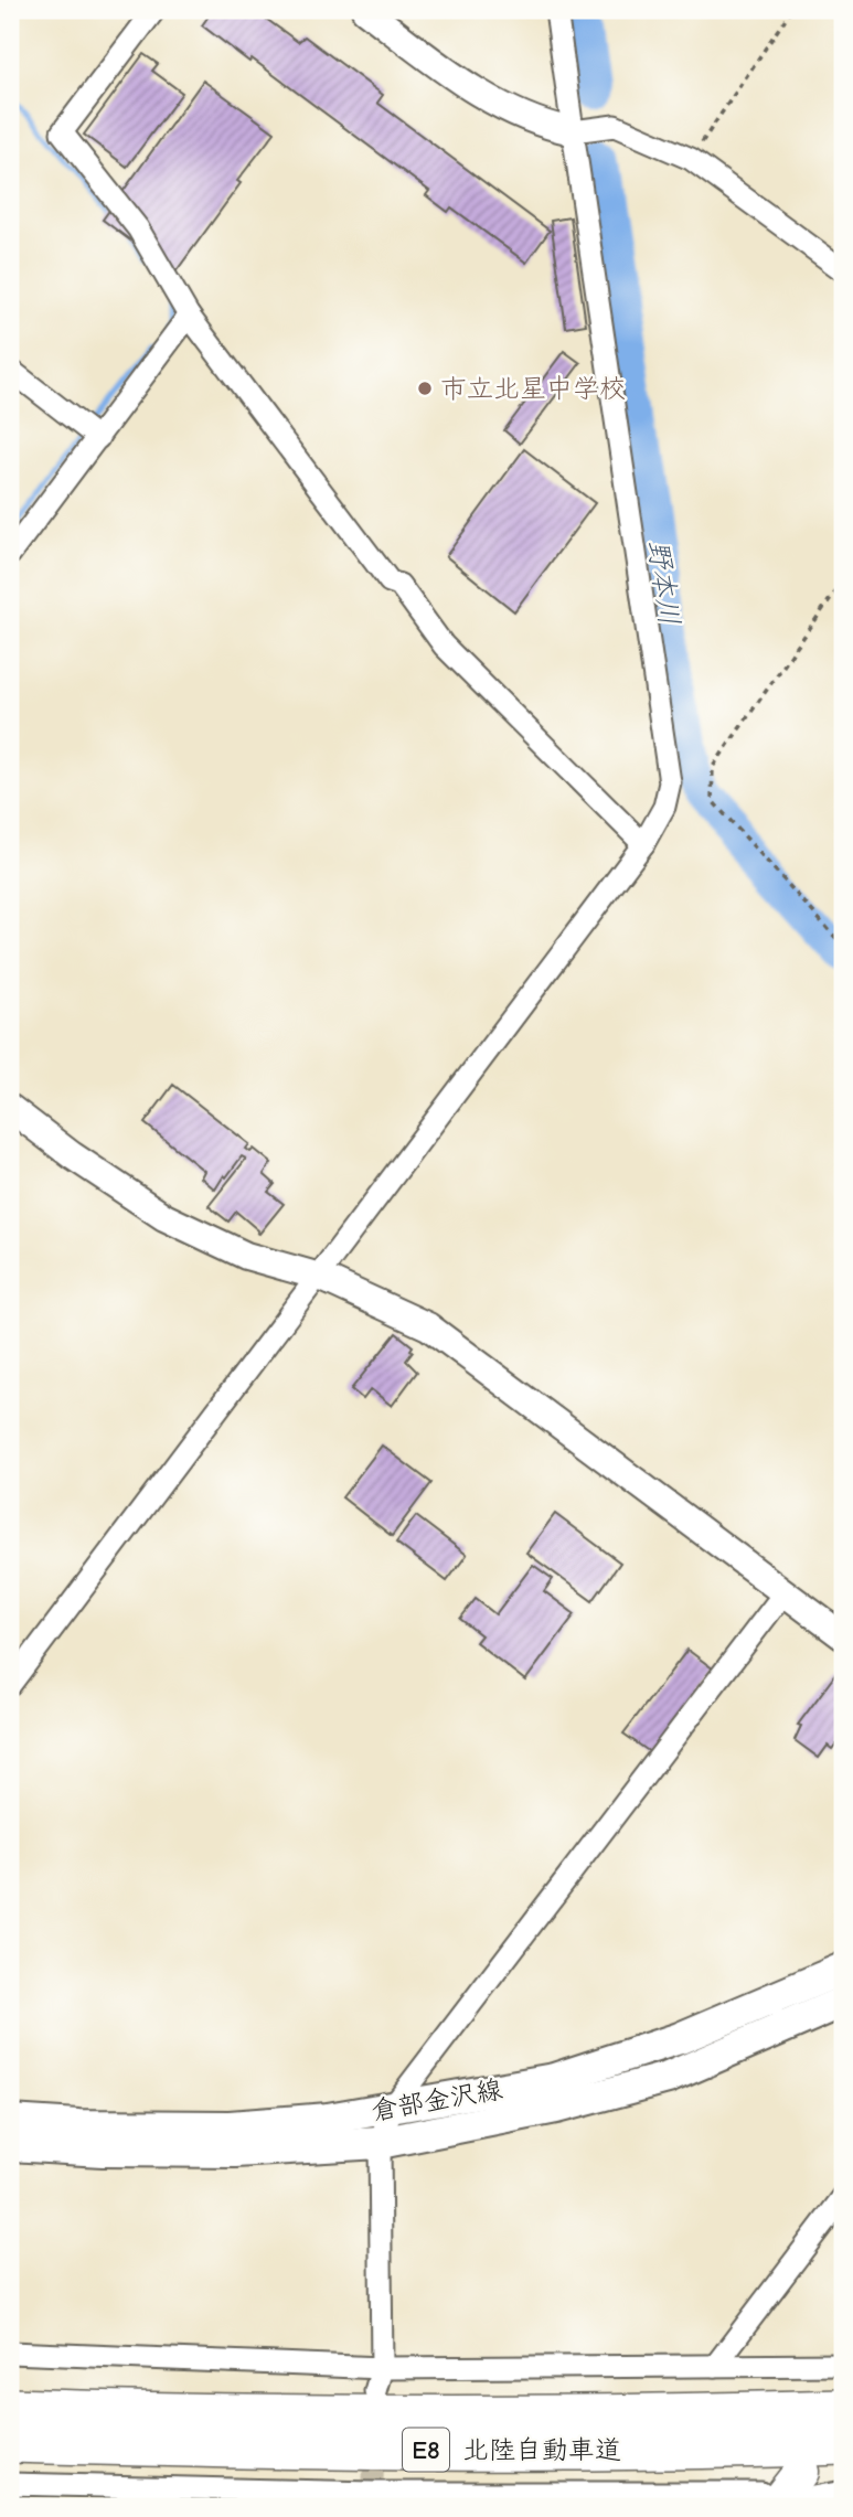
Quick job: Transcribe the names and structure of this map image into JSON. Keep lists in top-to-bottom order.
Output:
{
  "streets": {
    "highway": ["E8", "北陸自動車道"],
    "main road": ["倉部金沢線"]
  },
  "water": ["野本川"],
  "places": ["市立北星中学校"]
}
